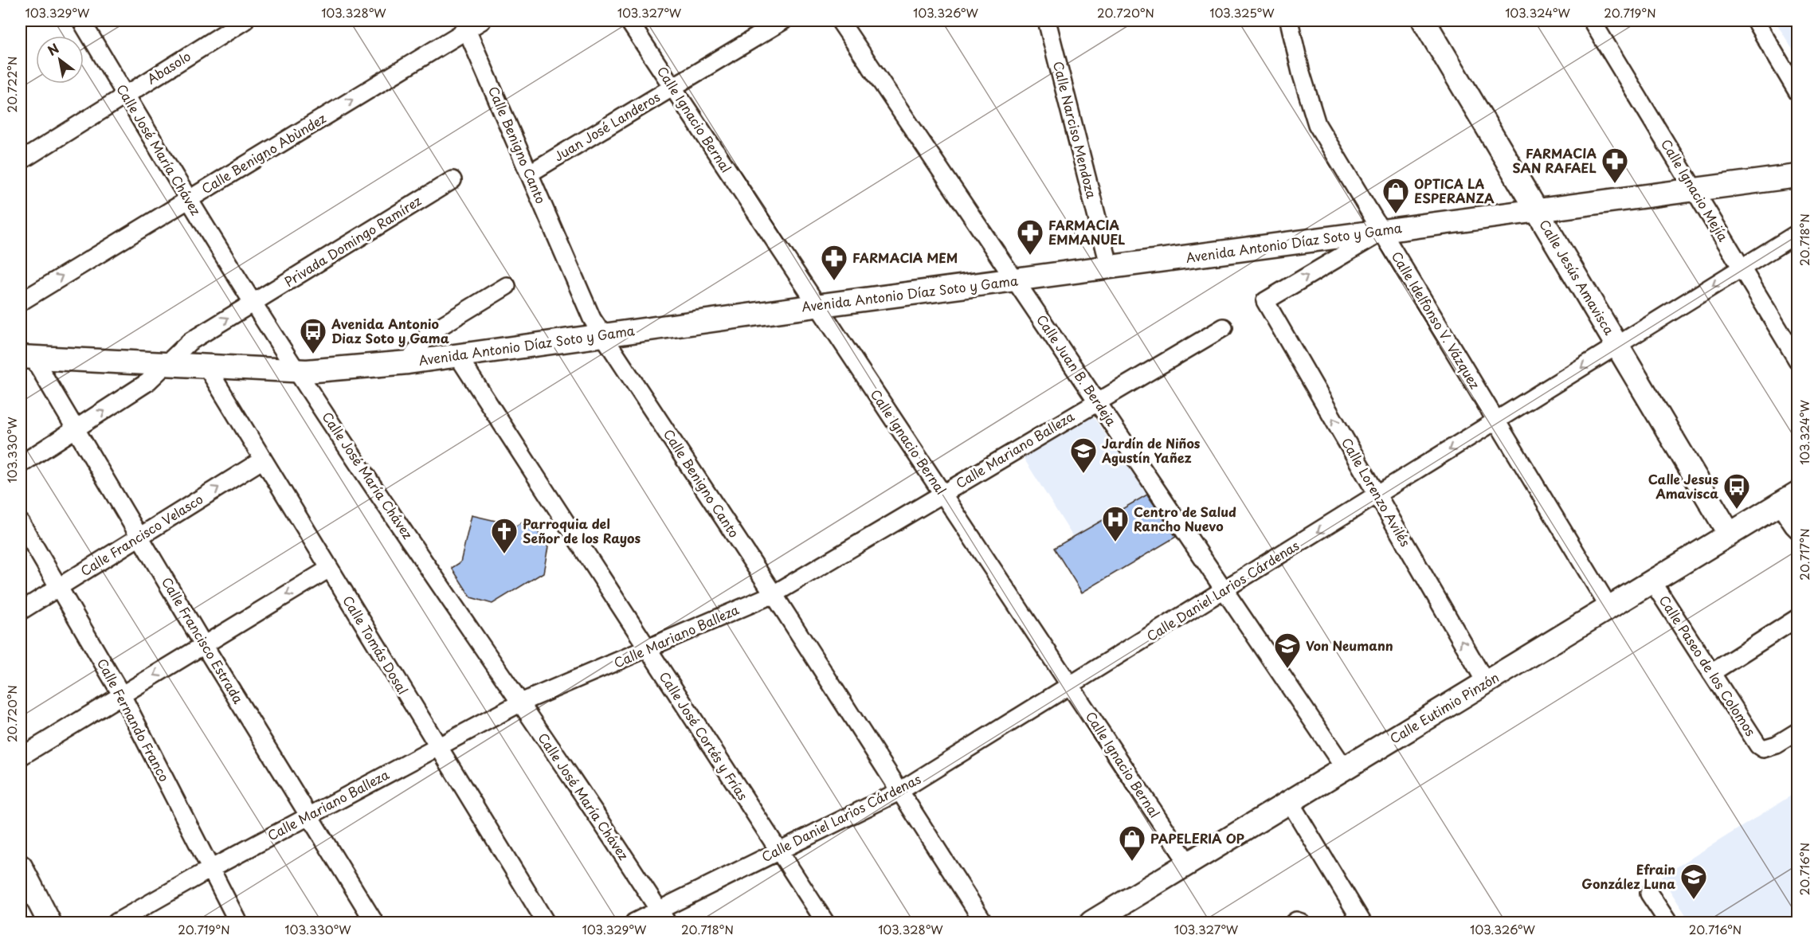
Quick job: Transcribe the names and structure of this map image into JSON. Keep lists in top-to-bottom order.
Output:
{
  "streets": {
    "street": [
      "Abasolo",
      "Calle Ignacio Bernal",
      "Juan José Landeros",
      "Calle Narciso Mendoza",
      "Calle Benigno Canto",
      "Calle José María Chávez",
      "Calle Benigno Abùndez",
      "Calle Ignacio Mejía",
      "Privada Domingo Ramírez",
      "Avenida Antonio Díaz Soto y Gama",
      "Calle Jesús Amavisca",
      "Calle Idelfonso V. Vázquez",
      "Calle Juan B. Berdeja",
      "Calle Mariano Balleza",
      "Calle Lorenzo Avilés",
      "Calle Francisco Velasco",
      "Calle Daniel Larios Cárdenas",
      "Calle Francisco Estrada",
      "Calle Tomás Dosal",
      "Calle Paseo de los Colomos",
      "Calle Eutimio Pinzón",
      "Calle Fernando Franco",
      "Calle José Cortés y Frías"
    ]
  },
  "crossings": [
    ["Abasolo", "Calle José María Chávez"],
    ["Calle Ignacio Bernal", "Juan José Landeros"],
    ["Calle Ignacio Bernal", "Avenida Antonio Díaz Soto y Gama"],
    ["Calle Ignacio Bernal", "Calle Mariano Balleza"],
    ["Calle Ignacio Bernal", "Calle Daniel Larios Cárdenas"],
    ["Calle Ignacio Bernal", "Calle Eutimio Pinzón"],
    ["Juan José Landeros", "Calle Benigno Canto"],
    ["Calle Narciso Mendoza", "Avenida Antonio Díaz Soto y Gama"],
    ["Calle Benigno Canto", "Calle Benigno Abùndez"],
    ["Calle Benigno Canto", "Avenida Antonio Díaz Soto y Gama"],
    ["Calle Benigno Canto", "Calle Mariano Balleza"],
    ["Calle Benigno Canto", "Calle Daniel Larios Cárdenas"],
    ["Calle José María Chávez", "Calle Benigno Abùndez"],
    ["Calle José María Chávez", "Privada Domingo Ramírez"],
    ["Calle José María Chávez", "Avenida Antonio Díaz Soto y Gama"],
    ["Calle José María Chávez", "Calle Mariano Balleza"],
    ["Calle José María Chávez", "Calle Daniel Larios Cárdenas"],
    ["Calle Ignacio Mejía", "Avenida Antonio Díaz Soto y Gama"],
    ["Calle Ignacio Mejía", "Calle Daniel Larios Cárdenas"],
    ["Privada Domingo Ramírez", "Avenida Antonio Díaz Soto y Gama"],
    ["Privada Domingo Ramírez", "Calle Francisco Estrada"],
    ["Avenida Antonio Díaz Soto y Gama", "Calle Jesús Amavisca"],
    ["Avenida Antonio Díaz Soto y Gama", "Calle Idelfonso V. Vázquez"],
    ["Avenida Antonio Díaz Soto y Gama", "Calle Juan B. Berdeja"],
    ["Avenida Antonio Díaz Soto y Gama", "Calle Lorenzo Avilés"],
    ["Avenida Antonio Díaz Soto y Gama", "Calle Francisco Estrada"],
    ["Avenida Antonio Díaz Soto y Gama", "Calle Tomás Dosal"],
    ["Avenida Antonio Díaz Soto y Gama", "Calle José Cortés y Frías"],
    ["Calle Jesús Amavisca", "Calle Daniel Larios Cárdenas"],
    ["Calle Jesús Amavisca", "Calle Eutimio Pinzón"],
    ["Calle Idelfonso V. Vázquez", "Calle Lorenzo Avilés"],
    ["Calle Idelfonso V. Vázquez", "Calle Daniel Larios Cárdenas"],
    ["Calle Idelfonso V. Vázquez", "Calle Eutimio Pinzón"],
    ["Calle Juan B. Berdeja", "Calle Mariano Balleza"],
    ["Calle Juan B. Berdeja", "Calle Daniel Larios Cárdenas"],
    ["Calle Juan B. Berdeja", "Calle Eutimio Pinzón"],
    ["Calle Mariano Balleza", "Calle Francisco Estrada"],
    ["Calle Mariano Balleza", "Calle Tomás Dosal"],
    ["Calle Mariano Balleza", "Calle Fernando Franco"],
    ["Calle Mariano Balleza", "Calle José Cortés y Frías"],
    ["Calle Lorenzo Avilés", "Calle Daniel Larios Cárdenas"],
    ["Calle Lorenzo Avilés", "Calle Eutimio Pinzón"],
    ["Calle Francisco Velasco", "Calle Francisco Estrada"],
    ["Calle Francisco Velasco", "Calle Tomás Dosal"],
    ["Calle Francisco Velasco", "Calle Fernando Franco"],
    ["Calle Daniel Larios Cárdenas", "Calle José Cortés y Frías"],
    ["Calle Paseo de los Colomos", "Calle Eutimio Pinzón"]
  ],
  "one_way": [
    "Calle Benigno Abùndez",
    "Privada Domingo Ramírez",
    "Calle Lorenzo Avilés",
    "Calle Daniel Larios Cárdenas"
  ],
  "places": {
    "pharmacy": ["FARMACIA SAN RAFAEL", "FARMACIA EMMANUEL", "FARMACIA MEM"],
    "shop": ["OPTICA LA ESPERANZA", "PAPELERIA OP"],
    "bus stop": ["Avenida Antonio Diaz Soto y Gama", "Calle Jesus Amavisca"],
    "school or university": ["Jardín de Niños Agustín Yañez", "Von Neumann", "Efrain González Luna"],
    "hospital": ["Centro de Salud Rancho Nuevo"],
    "church": ["Parroquia del Señor de los Rayos"]
  },
  "north": "top left",
  "coordinates": [
    "103.329°W",
    "103.328°W",
    "103.327°W",
    "103.326°W",
    "20.720°N",
    "103.325°W",
    "103.324°W",
    "20.719°N",
    "20.722°N",
    "20.718°N",
    "103.330°W",
    "20.717°N",
    "20.716°N"
  ]
}
